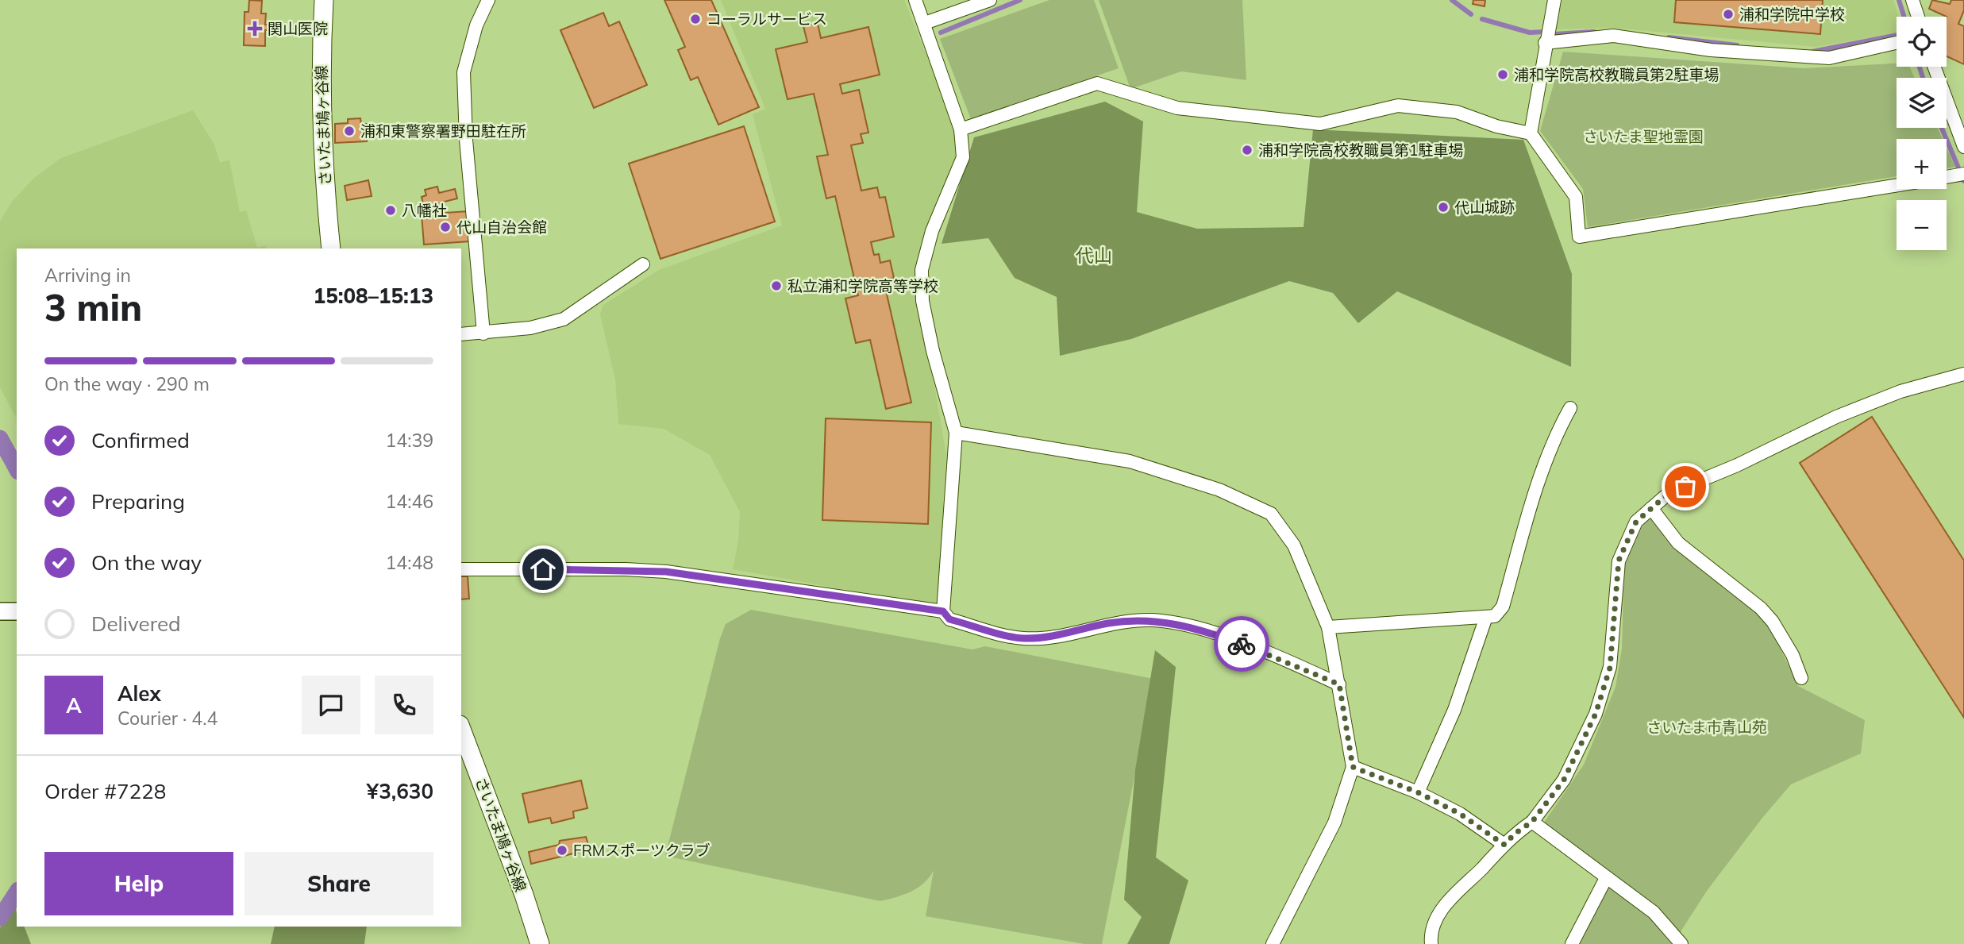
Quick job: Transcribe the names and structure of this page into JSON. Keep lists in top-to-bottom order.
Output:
{
  "streets": {
    "main road": ["さいたま鳩ヶ谷線"]
  },
  "districts": ["代山"],
  "parks": ["さいたま聖地霊園", "さいたま市青山苑"],
  "places": {
    "other": [
      "浦和学院中学校",
      "コーラルサービス",
      "浦和学院高校教職員第2駐車場",
      "浦和東警察署野田駐在所",
      "浦和学院高校教職員第1駐車場",
      "代山城跡",
      "八幡社",
      "代山自治会館",
      "私立浦和学院高等学校",
      "FRMスポーツクラブ"
    ],
    "health": ["関山医院"]
  },
  "page": {
    "map_buttons": ["+", "−"],
    "heading": ["3 min", "Arriving in", "15:08–15:13"],
    "panel": [
      "Alex",
      "Courier · 4.4",
      "Order #7228",
      "¥3,630"
    ],
    "bar": "On the way · 290 m",
    "list": [
      ["Confirmed", "14:39"],
      ["Preparing", "14:46"],
      ["On the way", "14:48"],
      "Delivered"
    ],
    "round": "A",
    "buttons": ["Help", "Share"]
  }
}
